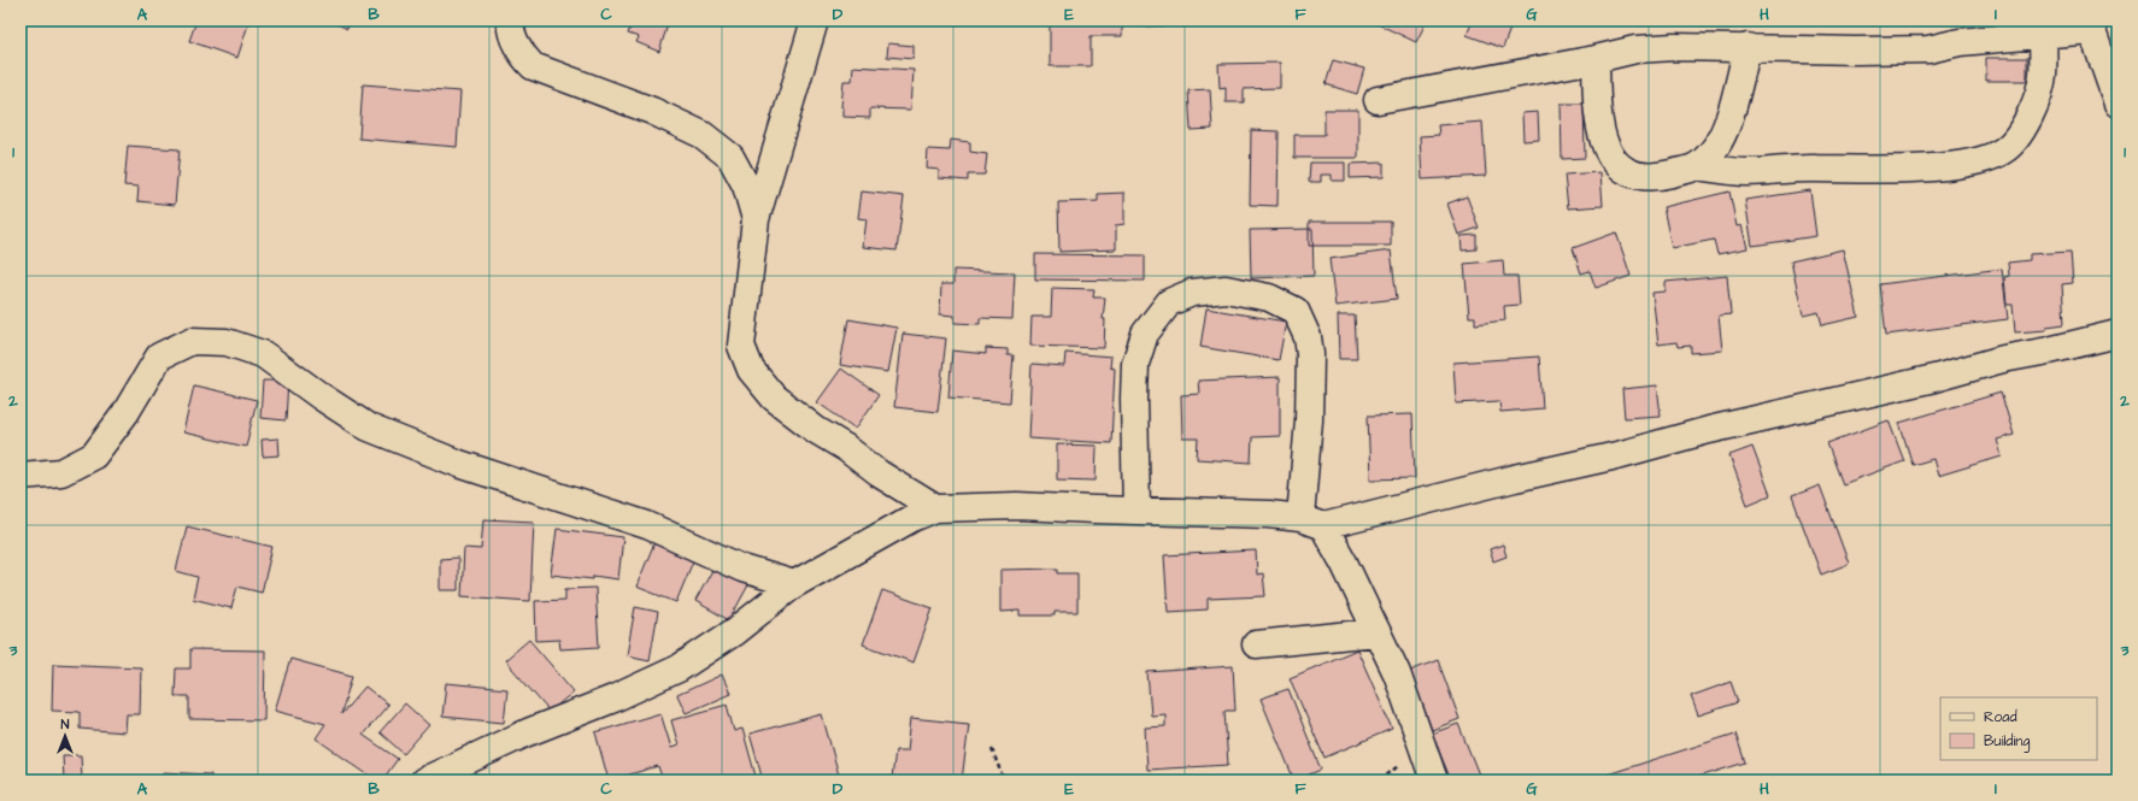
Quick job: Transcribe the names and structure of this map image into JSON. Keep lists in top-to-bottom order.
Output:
{
  "legend": ["Road", "Building"],
  "north": "top",
  "grid": {
    "columns": [
      "A",
      "B",
      "C",
      "D",
      "E",
      "F",
      "G",
      "H",
      "I"
    ],
    "rows": ["1", "2", "3"]
  }
}
